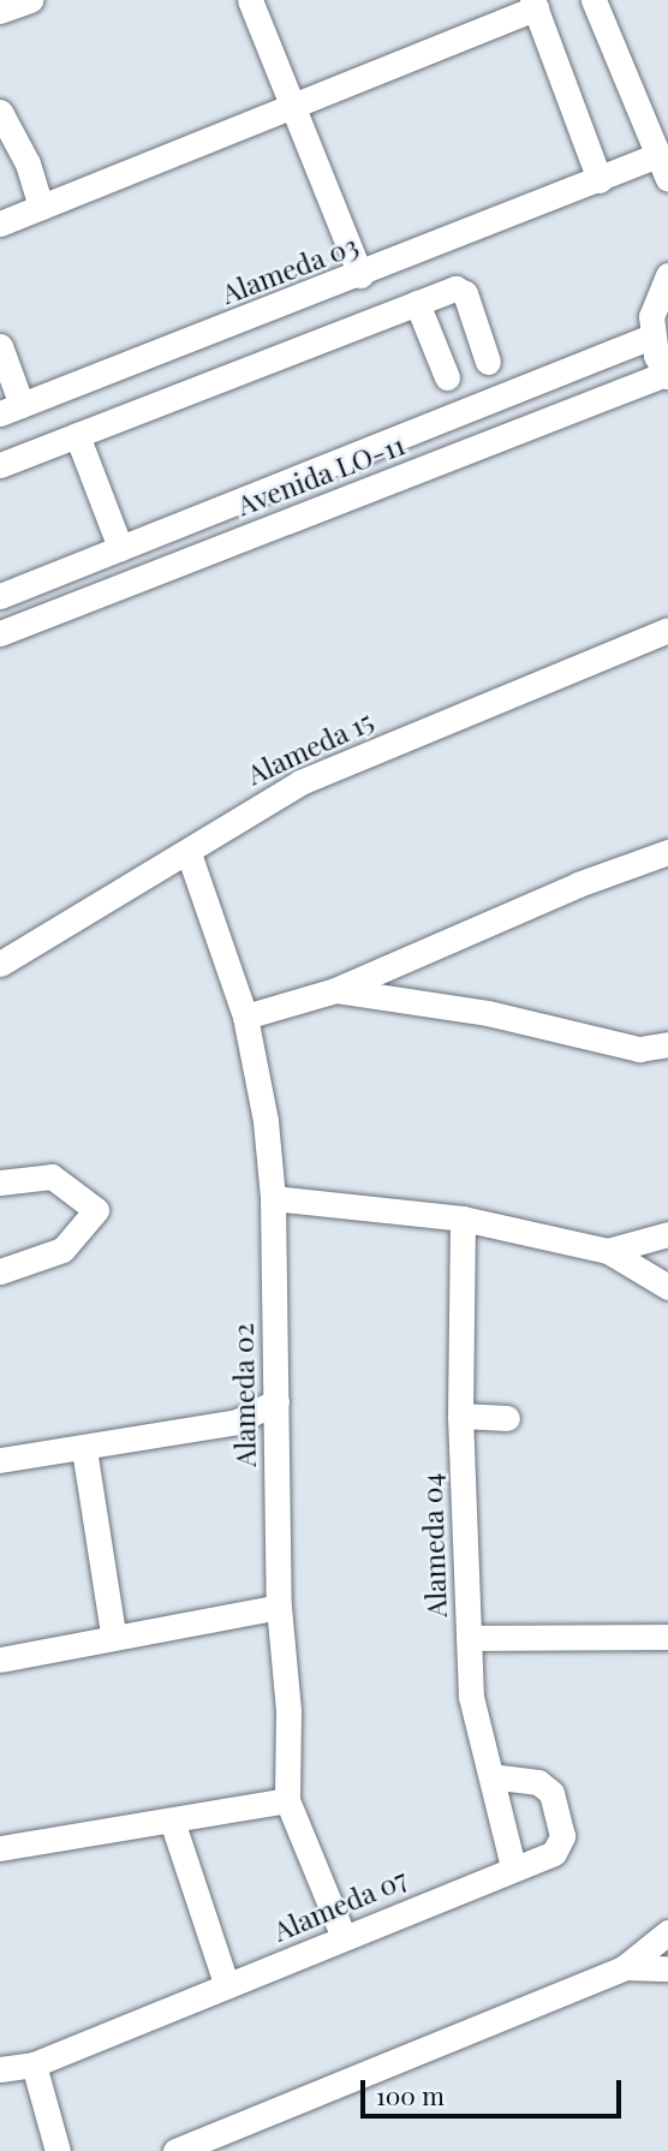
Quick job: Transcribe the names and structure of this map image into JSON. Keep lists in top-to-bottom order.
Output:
{
  "streets": {
    "street": [
      "Alameda 03",
      "Avenida LO-11",
      "Alameda 15",
      "Alameda 02",
      "Alameda 04",
      "Alameda 07"
    ]
  },
  "crossings": [
    ["Alameda 15", "Alameda 02"],
    ["Alameda 02", "Alameda 07"],
    ["Alameda 04", "Alameda 07"]
  ],
  "scale_bar": "100 m"
}
